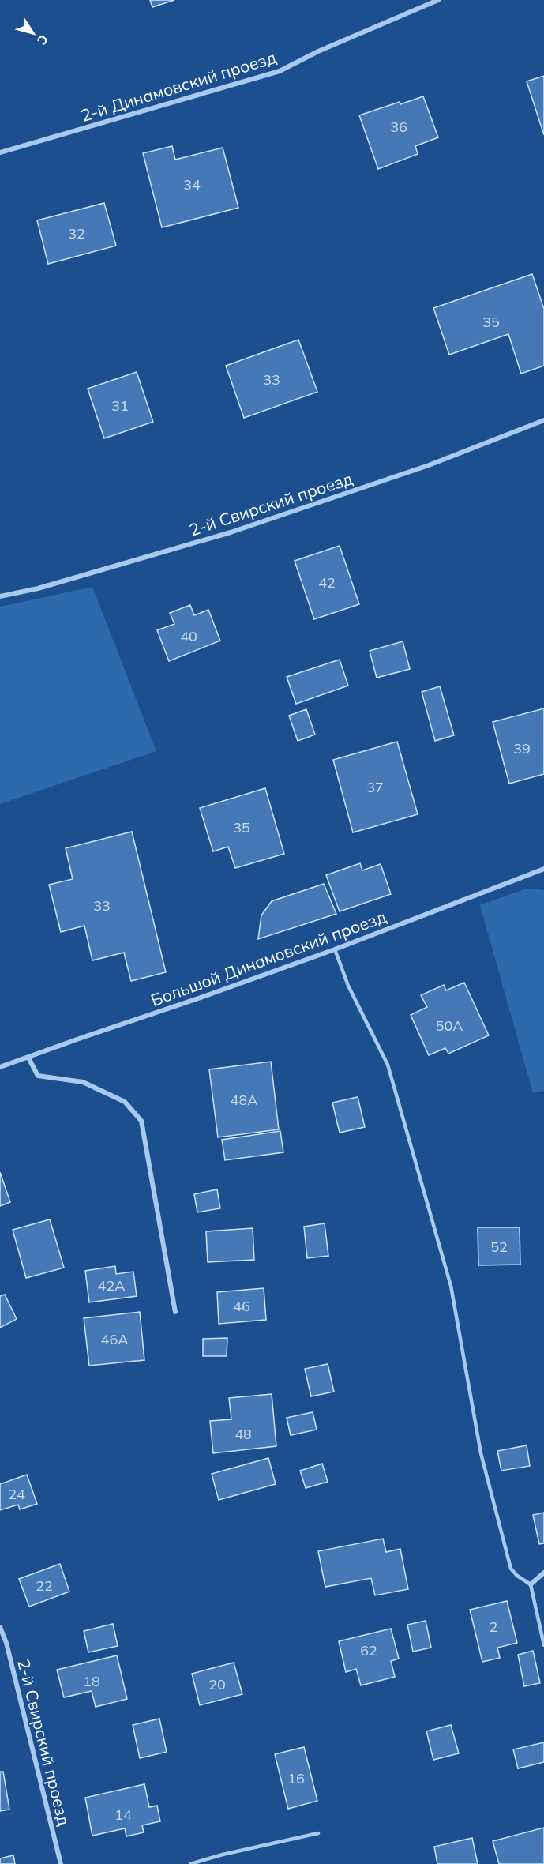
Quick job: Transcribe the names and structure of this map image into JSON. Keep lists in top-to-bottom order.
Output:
{
  "streets": {
    "street": ["2-й Динамовский проезд", "2-й Свирский проезд", "Большой Динамовский проезд"]
  },
  "house_numbers": [
    "36",
    "34",
    "32",
    "35",
    "33",
    "31",
    "42",
    "40",
    "39",
    "37",
    "35",
    "33",
    "50А",
    "48А",
    "52",
    "42А",
    "46",
    "46А",
    "48",
    "24",
    "22",
    "2",
    "62",
    "18",
    "20",
    "16",
    "14"
  ],
  "north": "bottom right"
}
